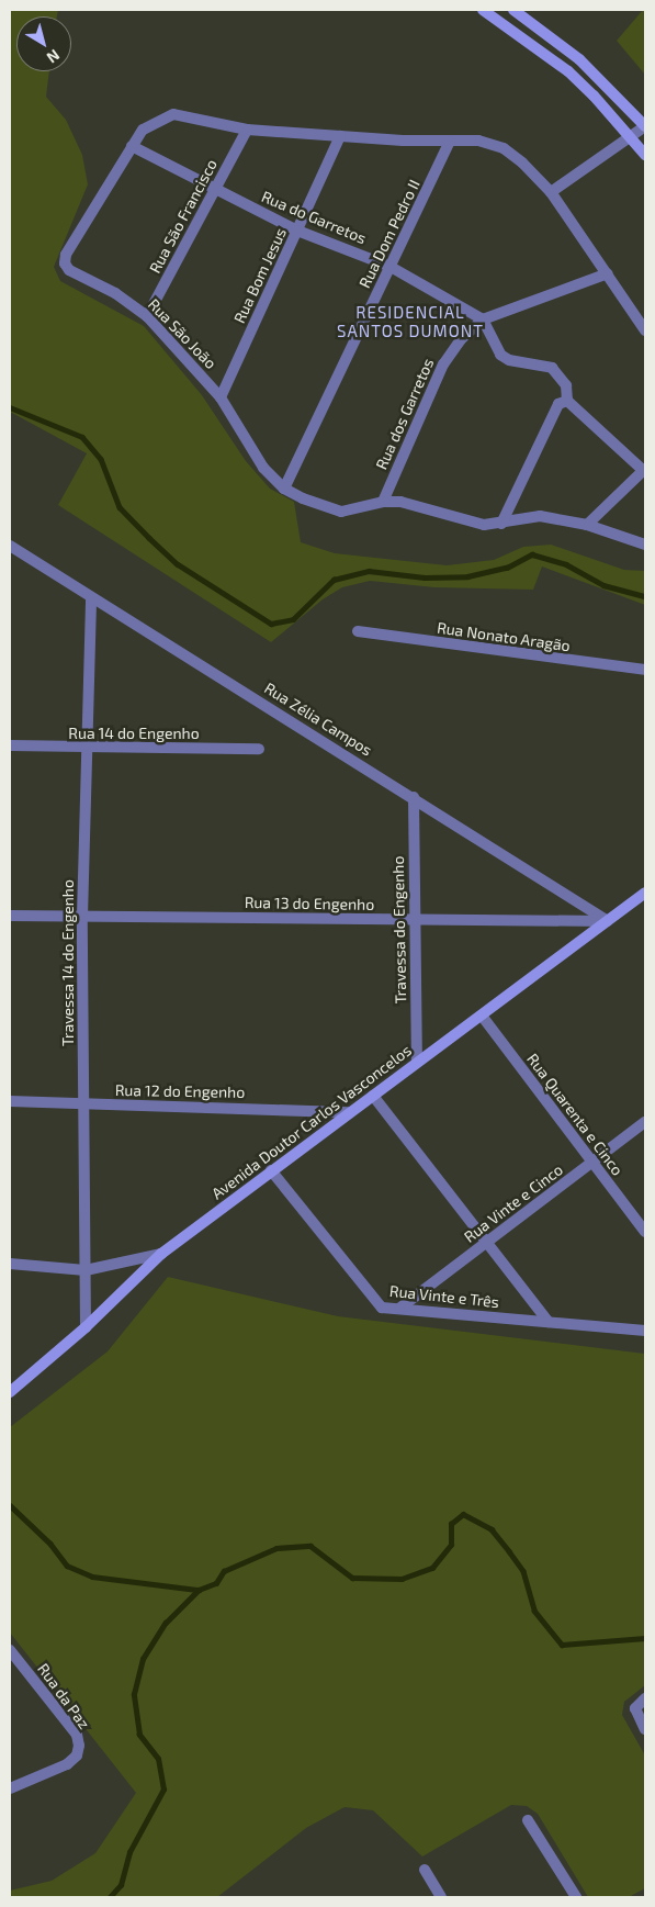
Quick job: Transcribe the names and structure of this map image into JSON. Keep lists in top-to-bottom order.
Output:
{
  "streets": {
    "main road": ["Avenida Doutor Carlos Vasconcelos"],
    "street": [
      "Rua São Francisco",
      "Rua do Garretos",
      "Rua Dom Pedro II",
      "Rua Bom Jesus",
      "Rua São João",
      "Rua dos Garretos",
      "Rua Nonato Aragão",
      "Rua Zélia Campos",
      "Rua 14 do Engenho",
      "Rua 13 do Engenho",
      "Travessa do Engenho",
      "Travessa 14 do Engenho",
      "Rua 12 do Engenho",
      "Rua Quarenta e Cinco",
      "Rua Vinte e Cinco",
      "Rua Vinte e Três",
      "Rua da Paz"
    ]
  },
  "crossings": [
    ["Rua São Francisco", "Rua do Garretos"],
    ["Rua São Francisco", "Rua São João"],
    ["Rua do Garretos", "Rua Dom Pedro II"],
    ["Rua do Garretos", "Rua Bom Jesus"],
    ["Rua do Garretos", "Rua São João"],
    ["Rua do Garretos", "Rua dos Garretos"],
    ["Rua Dom Pedro II", "Rua São João"],
    ["Rua Bom Jesus", "Rua São João"],
    ["Rua São João", "Rua dos Garretos"],
    ["Rua Zélia Campos", "Rua 13 do Engenho"],
    ["Rua Zélia Campos", "Travessa do Engenho"],
    ["Rua Zélia Campos", "Travessa 14 do Engenho"],
    ["Rua Zélia Campos", "Avenida Doutor Carlos Vasconcelos"],
    ["Rua 14 do Engenho", "Travessa 14 do Engenho"],
    ["Rua 13 do Engenho", "Travessa do Engenho"],
    ["Rua 13 do Engenho", "Travessa 14 do Engenho"],
    ["Rua 13 do Engenho", "Avenida Doutor Carlos Vasconcelos"],
    ["Travessa do Engenho", "Avenida Doutor Carlos Vasconcelos"],
    ["Travessa 14 do Engenho", "Rua 12 do Engenho"],
    ["Travessa 14 do Engenho", "Avenida Doutor Carlos Vasconcelos"],
    ["Rua 12 do Engenho", "Avenida Doutor Carlos Vasconcelos"],
    ["Rua Quarenta e Cinco", "Avenida Doutor Carlos Vasconcelos"],
    ["Rua Quarenta e Cinco", "Rua Vinte e Cinco"],
    ["Avenida Doutor Carlos Vasconcelos", "Rua Vinte e Três"],
    ["Rua Vinte e Cinco", "Rua Vinte e Três"]
  ],
  "districts": ["RESIDENCIAL SANTOS DUMONT"],
  "north": "bottom right"
}
